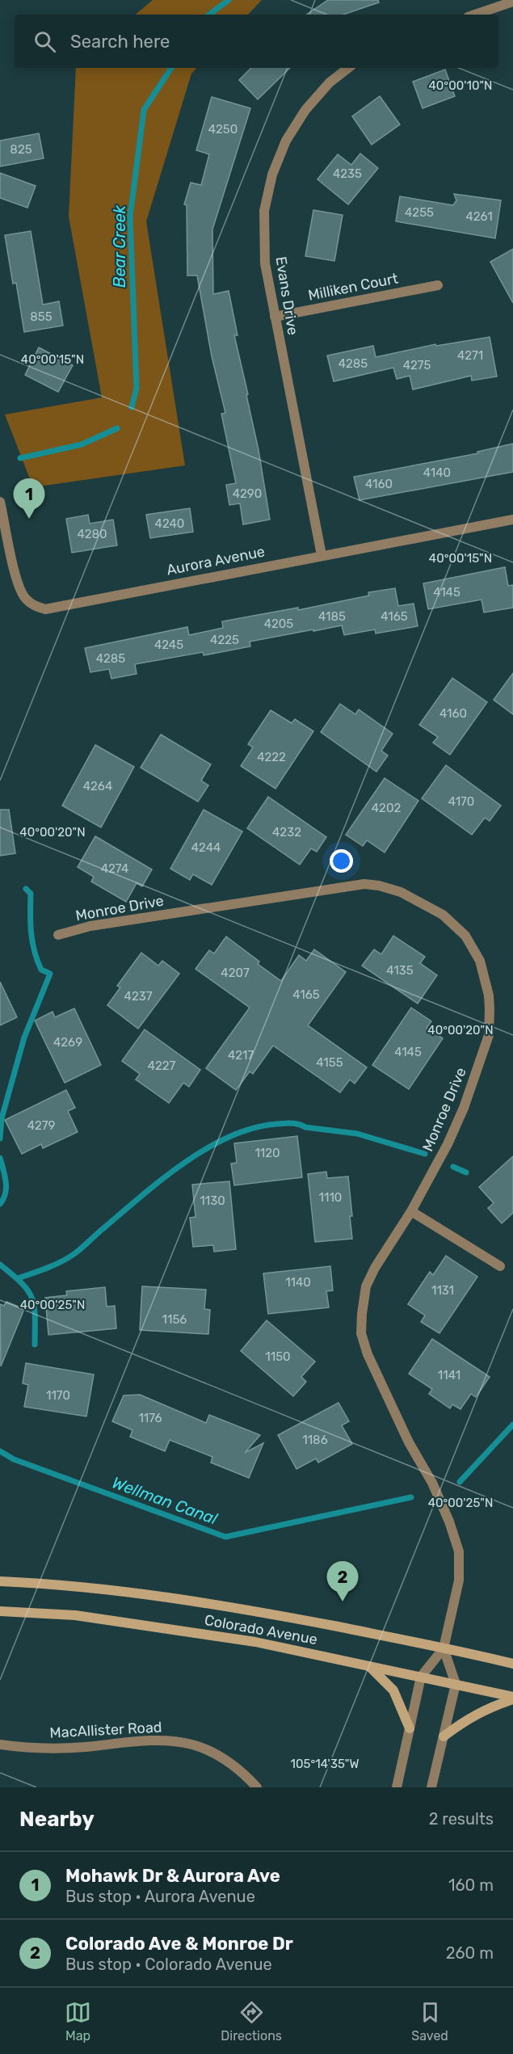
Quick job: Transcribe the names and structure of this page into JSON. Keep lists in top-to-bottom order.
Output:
{
  "streets": {
    "main road": ["Colorado Avenue"],
    "street": [
      "Milliken Court",
      "Evans Drive",
      "Aurora Avenue",
      "Monroe Drive",
      "MacAllister Road"
    ]
  },
  "crossings": [
    ["Milliken Court", "Evans Drive"],
    ["Evans Drive", "Aurora Avenue"],
    ["Monroe Drive", "Colorado Avenue"]
  ],
  "water": ["Bear Creek", "Wellman Canal"],
  "house_numbers": [
    "4250",
    "825",
    "4235",
    "4255",
    "4261",
    "855",
    "4271",
    "4285",
    "4275",
    "4140",
    "4160",
    "4290",
    "4240",
    "4280",
    "4145",
    "4185",
    "4165",
    "4205",
    "4225",
    "4245",
    "4285",
    "4160",
    "4222",
    "4264",
    "4170",
    "4202",
    "4232",
    "4244",
    "4274",
    "4135",
    "4207",
    "4165",
    "4237",
    "4269",
    "4145",
    "4217",
    "4155",
    "4227",
    "4279",
    "1120",
    "1110",
    "1130",
    "1140",
    "1131",
    "1156",
    "1150",
    "1141",
    "1170",
    "1176",
    "1186"
  ],
  "page": {
    "search": "Search here",
    "pins": ["1", "2"],
    "heading": ["Nearby", "2 results"],
    "list": [
      {
        "mark": "1",
        "name": "Mohawk Dr & Aurora Ave",
        "note": "Bus stop · Aurora Avenue",
        "value": "160 m"
      },
      {
        "mark": "2",
        "name": "Colorado Ave & Monroe Dr",
        "note": "Bus stop · Colorado Avenue",
        "value": "260 m"
      }
    ],
    "nav": ["Map", "Directions", "Saved"]
  },
  "coordinates": [
    "40°00'10\"N",
    "40°00'15\"N",
    "40°00'20\"N",
    "40°00'25\"N",
    "105°14'35\"W"
  ]
}
